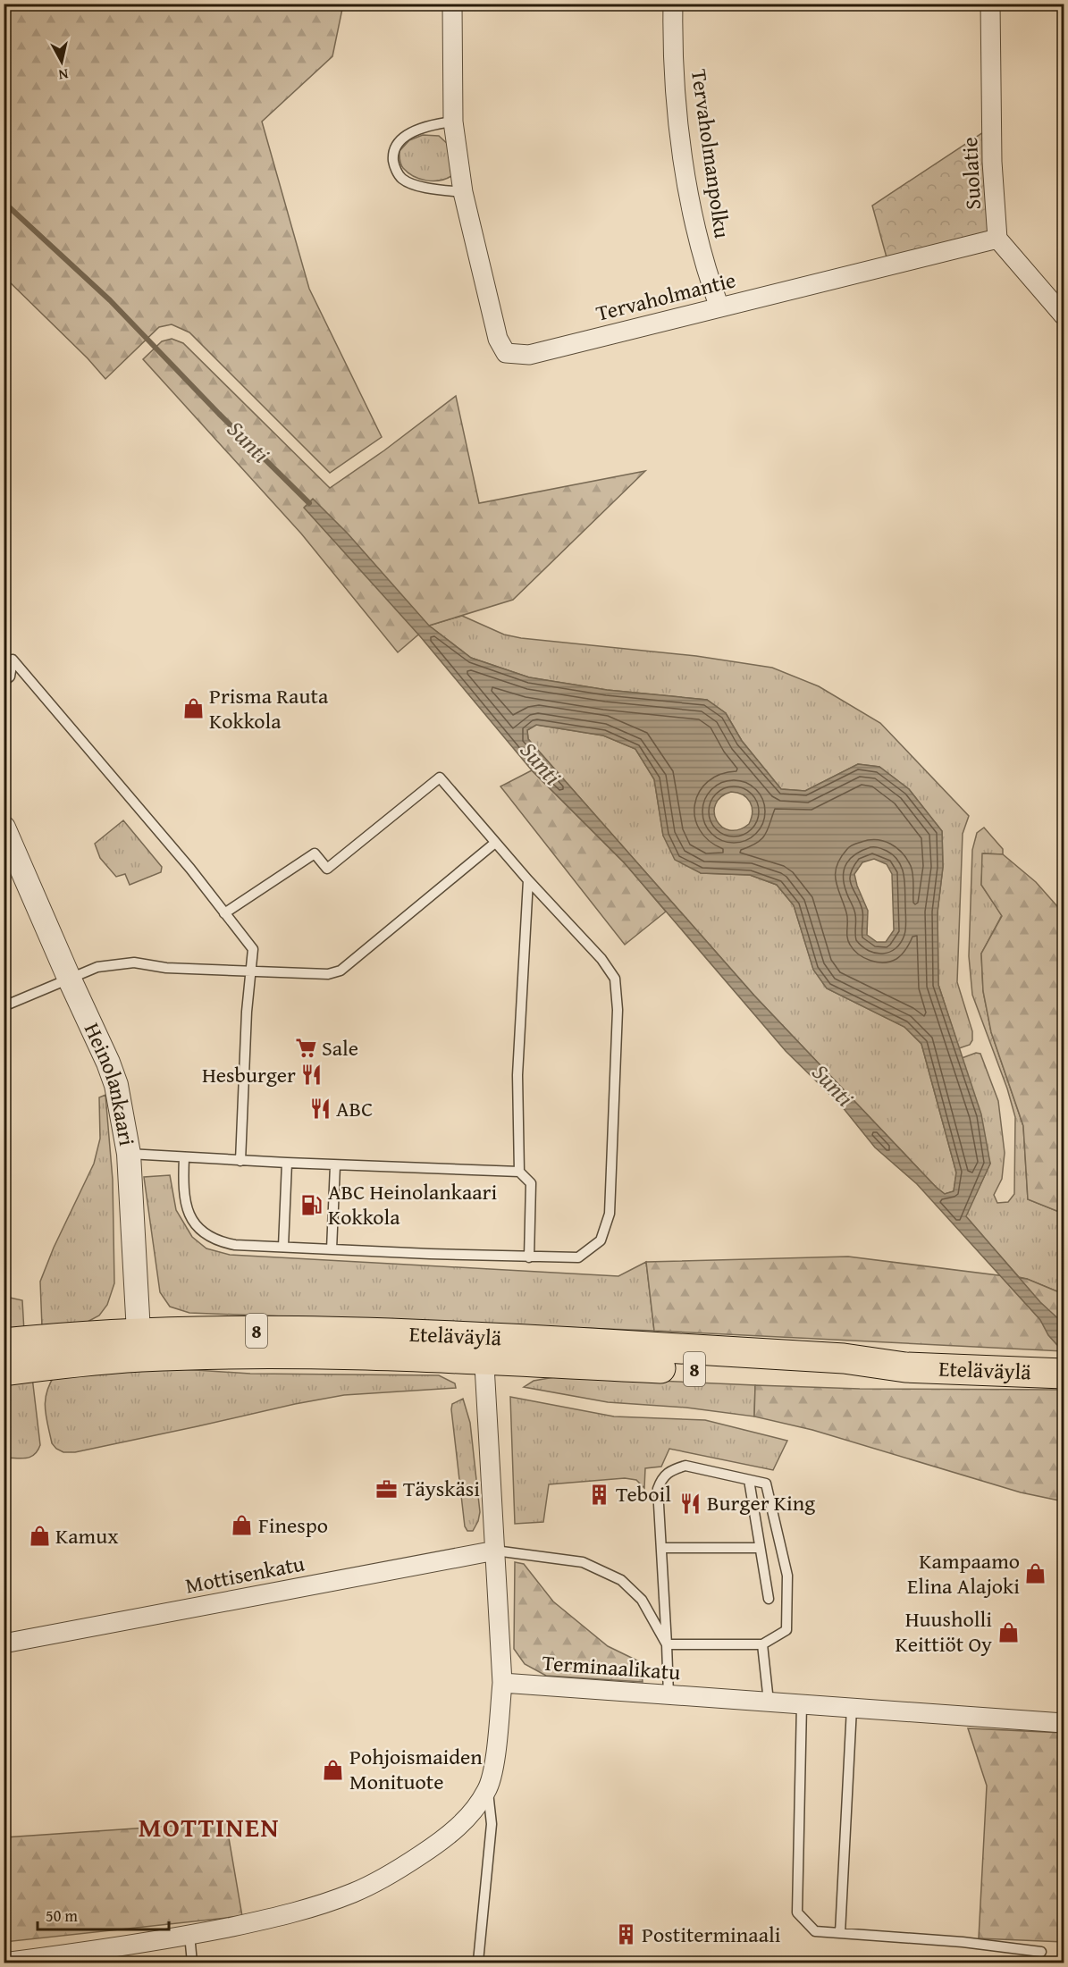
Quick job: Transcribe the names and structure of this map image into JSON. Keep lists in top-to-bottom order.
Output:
{
  "streets": {
    "highway": ["8", "Eteläväylä"],
    "street": [
      "Tervaholmanpolku",
      "Suolatie",
      "Tervaholmantie",
      "Heinolankaari",
      "Mottisenkatu",
      "Terminaalikatu"
    ]
  },
  "crossings": [
    ["Tervaholmanpolku", "Tervaholmantie"],
    ["Suolatie", "Tervaholmantie"],
    ["Heinolankaari", "Eteläväylä"]
  ],
  "districts": ["MOTTINEN"],
  "water": ["Sunti"],
  "places": {
    "shop": [
      "Prisma Rauta Kokkola",
      "Finespo",
      "Kamux",
      "Kampaamo Elina Alajoki",
      "Huusholli Keittiöt Oy",
      "Pohjoismaiden Monituote"
    ],
    "supermarket": ["Sale"],
    "restaurant": ["Hesburger", "ABC", "Burger King"],
    "fuel station": ["ABC Heinolankaari Kokkola"],
    "office": ["Täyskäsi"],
    "building": ["Teboil", "Postiterminaali"]
  },
  "scale_bar": "50 m",
  "north": "bottom"
}
